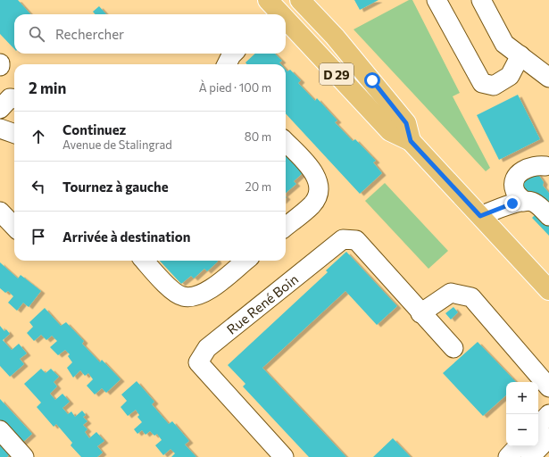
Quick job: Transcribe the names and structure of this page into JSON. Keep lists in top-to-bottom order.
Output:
{
  "streets": {
    "main road": ["D 29"],
    "street": ["Rue René Boin"]
  },
  "page": {
    "search": "Rechercher",
    "heading": ["2 min", "À pied · 100 m"],
    "list": [
      ["Continuez", "Avenue de Stalingrad", "80 m"],
      ["Tournez à gauche", "20 m"],
      "Arrivée à destination"
    ],
    "map_buttons": ["+", "−"]
  }
}
